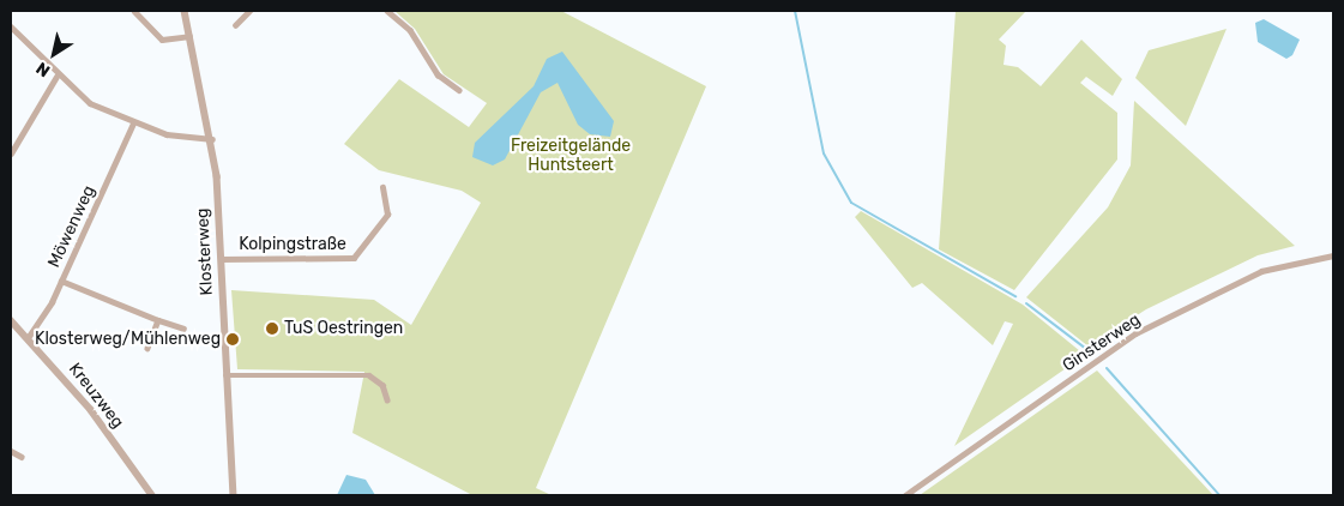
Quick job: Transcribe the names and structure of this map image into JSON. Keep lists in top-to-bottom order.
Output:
{
  "streets": {
    "street": [
      "Möwenweg",
      "Kolpingstraße",
      "Klosterweg",
      "Ginsterweg",
      "Kreuzweg"
    ]
  },
  "crossings": [
    ["Möwenweg", "Kreuzweg"],
    ["Kolpingstraße", "Klosterweg"]
  ],
  "parks": ["Freizeitgelände Huntsteert"],
  "places": ["TuS Oestringen", "Klosterweg/Mühlenweg"],
  "north": "bottom left"
}
